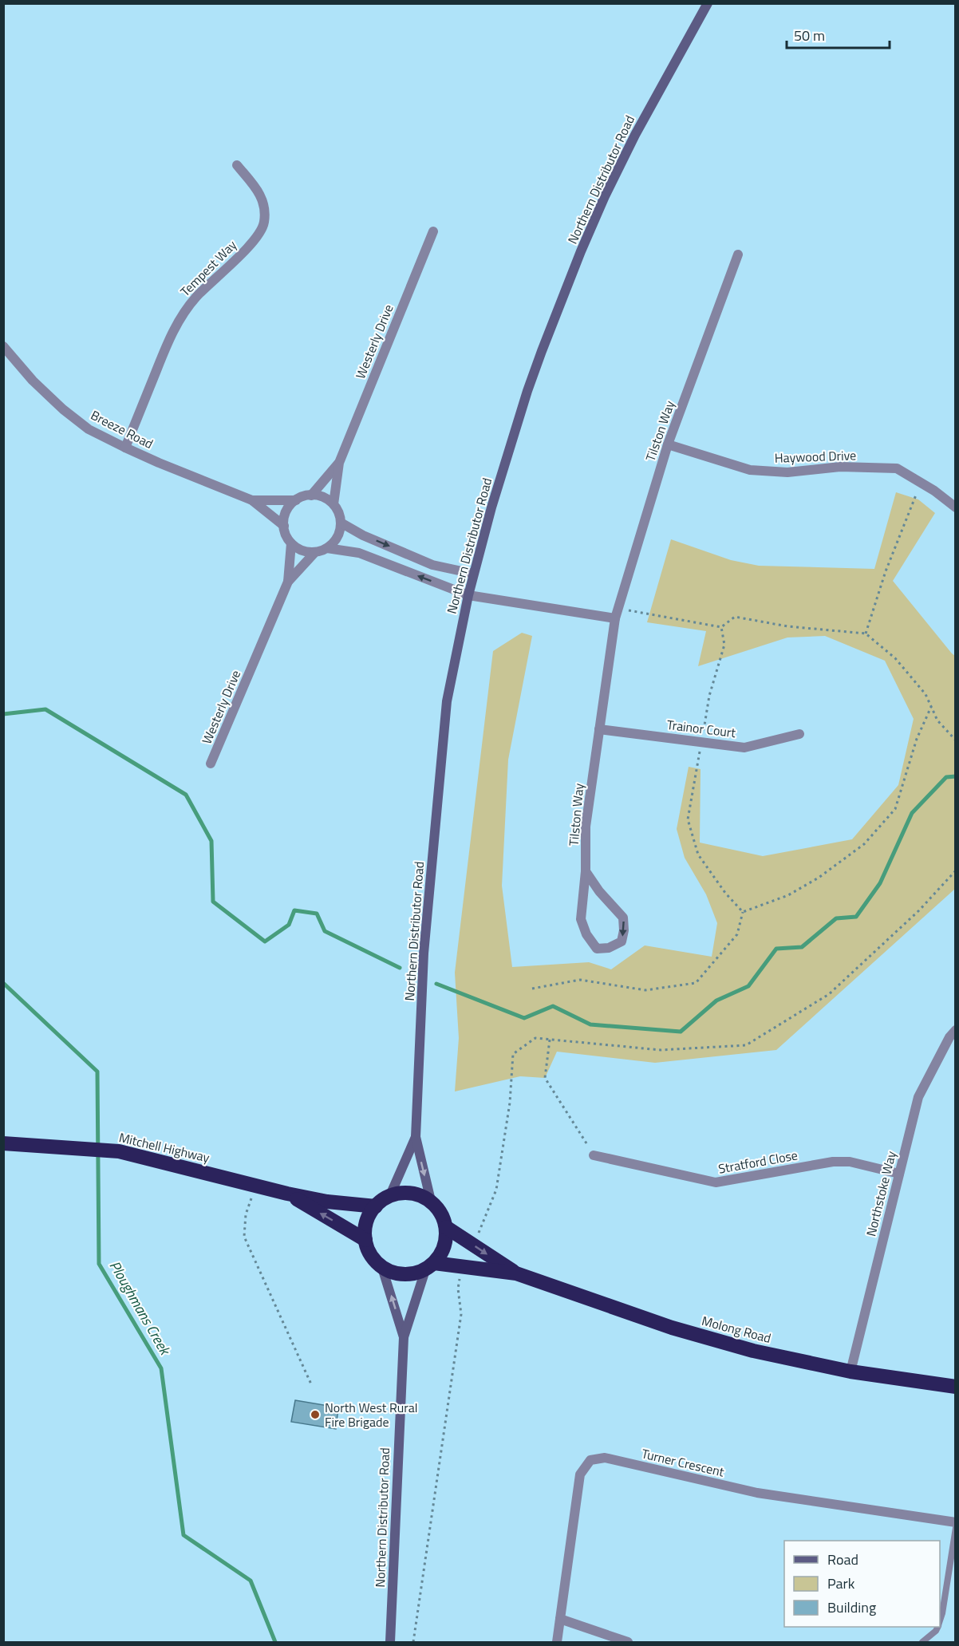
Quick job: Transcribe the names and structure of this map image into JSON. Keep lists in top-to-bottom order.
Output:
{
  "streets": {
    "highway": ["Mitchell Highway", "Molong Road"],
    "main road": ["Northern Distributor Road"],
    "street": [
      "Tempest Way",
      "Westerly Drive",
      "Breeze Road",
      "Tilston Way",
      "Haywood Drive",
      "Trainor Court",
      "Stratford Close",
      "Northstoke Way",
      "Turner Crescent"
    ]
  },
  "crossings": [
    ["Northern Distributor Road", "Mitchell Highway"],
    ["Northern Distributor Road", "Molong Road"],
    ["Tempest Way", "Breeze Road"],
    ["Westerly Drive", "Breeze Road"],
    ["Tilston Way", "Haywood Drive"],
    ["Tilston Way", "Trainor Court"],
    ["Mitchell Highway", "Molong Road"],
    ["Stratford Close", "Northstoke Way"],
    ["Northstoke Way", "Molong Road"]
  ],
  "water": ["Ploughmans Creek"],
  "places": ["North West Rural Fire Brigade"],
  "legend": ["Road", "Park", "Building"],
  "scale_bar": "50 m"
}
